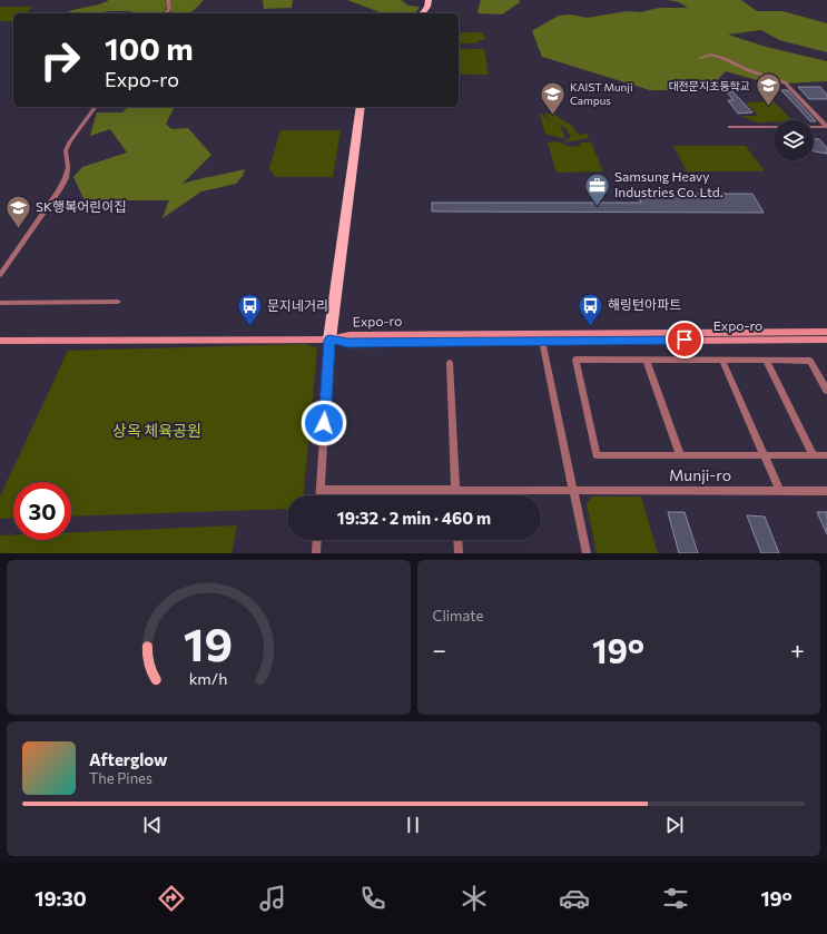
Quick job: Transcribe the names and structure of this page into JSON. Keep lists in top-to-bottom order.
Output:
{
  "streets": {
    "main road": ["Expo-ro"],
    "street": ["Munji-ro"]
  },
  "parks": ["상옥 체육공원"],
  "places": {
    "school or university": ["대전문지초등학교", "KAIST Munji Campus", "SK행복어린이집"],
    "office": ["Samsung Heavy Industries Co. Ltd."],
    "bus stop": ["해링턴아파트", "문지네거리"]
  },
  "page": {
    "turn": ["100 m", "Expo-ro"],
    "limit": "30",
    "trip": "19:32 · 2 min · 460 m",
    "tile": "Climate",
    "heat": ["−", "19°", "+"],
    "song": ["Afterglow", "The Pines"],
    "tabs": ["19:30", "19°"],
    "gauge": ["19", "km/h"]
  }
}
